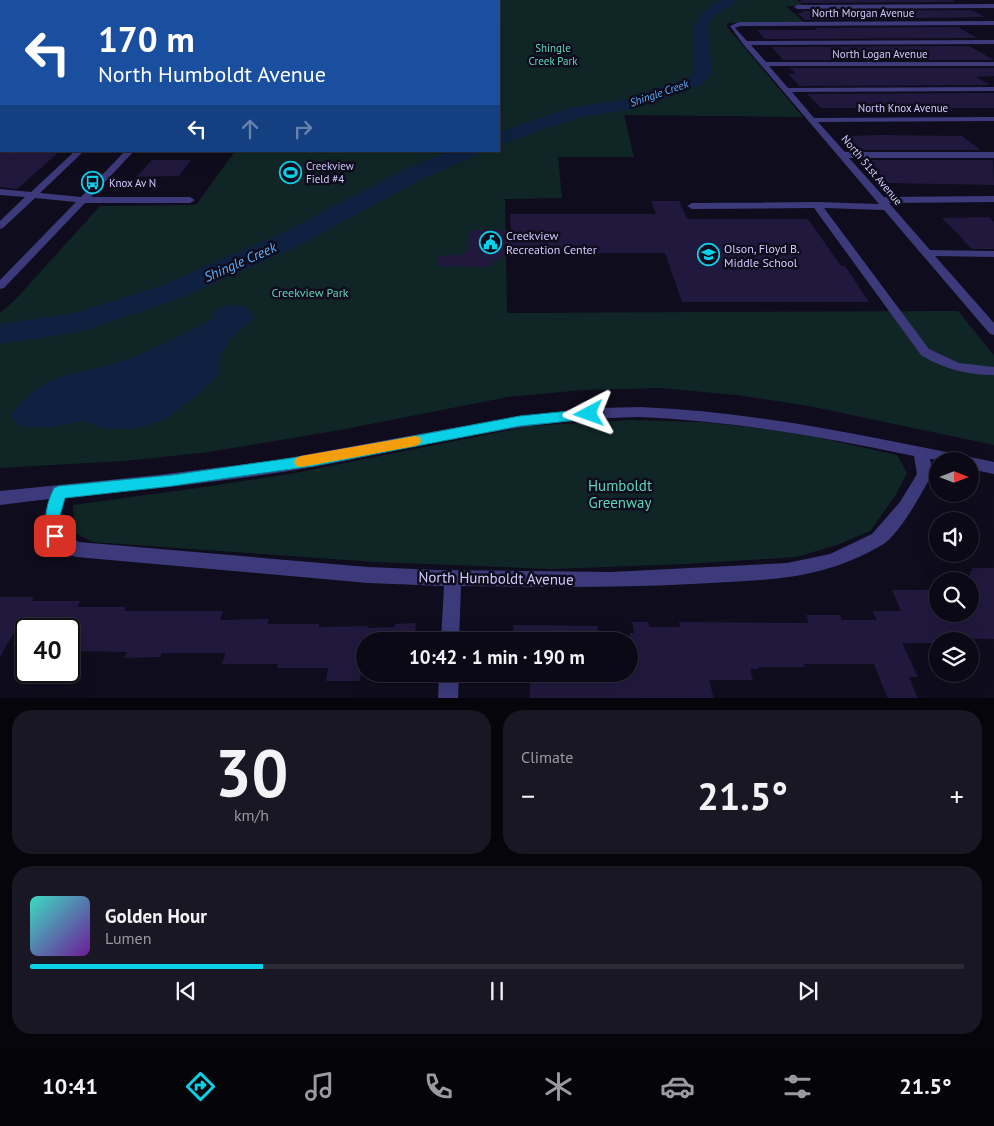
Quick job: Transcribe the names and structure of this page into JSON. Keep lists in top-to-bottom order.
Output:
{
  "streets": {
    "street": [
      "North Morgan Avenue",
      "North Logan Avenue",
      "North Knox Avenue",
      "North 51st Avenue",
      "North Humboldt Avenue"
    ]
  },
  "crossings": [
    ["North Morgan Avenue", "North 51st Avenue"],
    ["North Logan Avenue", "North 51st Avenue"],
    ["North Knox Avenue", "North 51st Avenue"]
  ],
  "water": ["Shingle Creek"],
  "parks": ["Shingle Creek Park", "Creekview Park", "Humboldt Greenway"],
  "places": {
    "sports": ["Creekview Field #4"],
    "bus stop": ["Knox Av N"],
    "public building": ["Creekview Recreation Center"],
    "school or university": ["Olson, Floyd B. Middle School"]
  },
  "north": "right",
  "page": {
    "turn": ["170 m", "North Humboldt Avenue"],
    "limit": "40",
    "trip": "10:42 · 1 min · 190 m",
    "tile": [
      ["30", "km/h"],
      "Climate"
    ],
    "heat": ["−", "21.5°", "+"],
    "song": ["Golden Hour", "Lumen"],
    "tabs": ["10:41", "21.5°"]
  }
}
